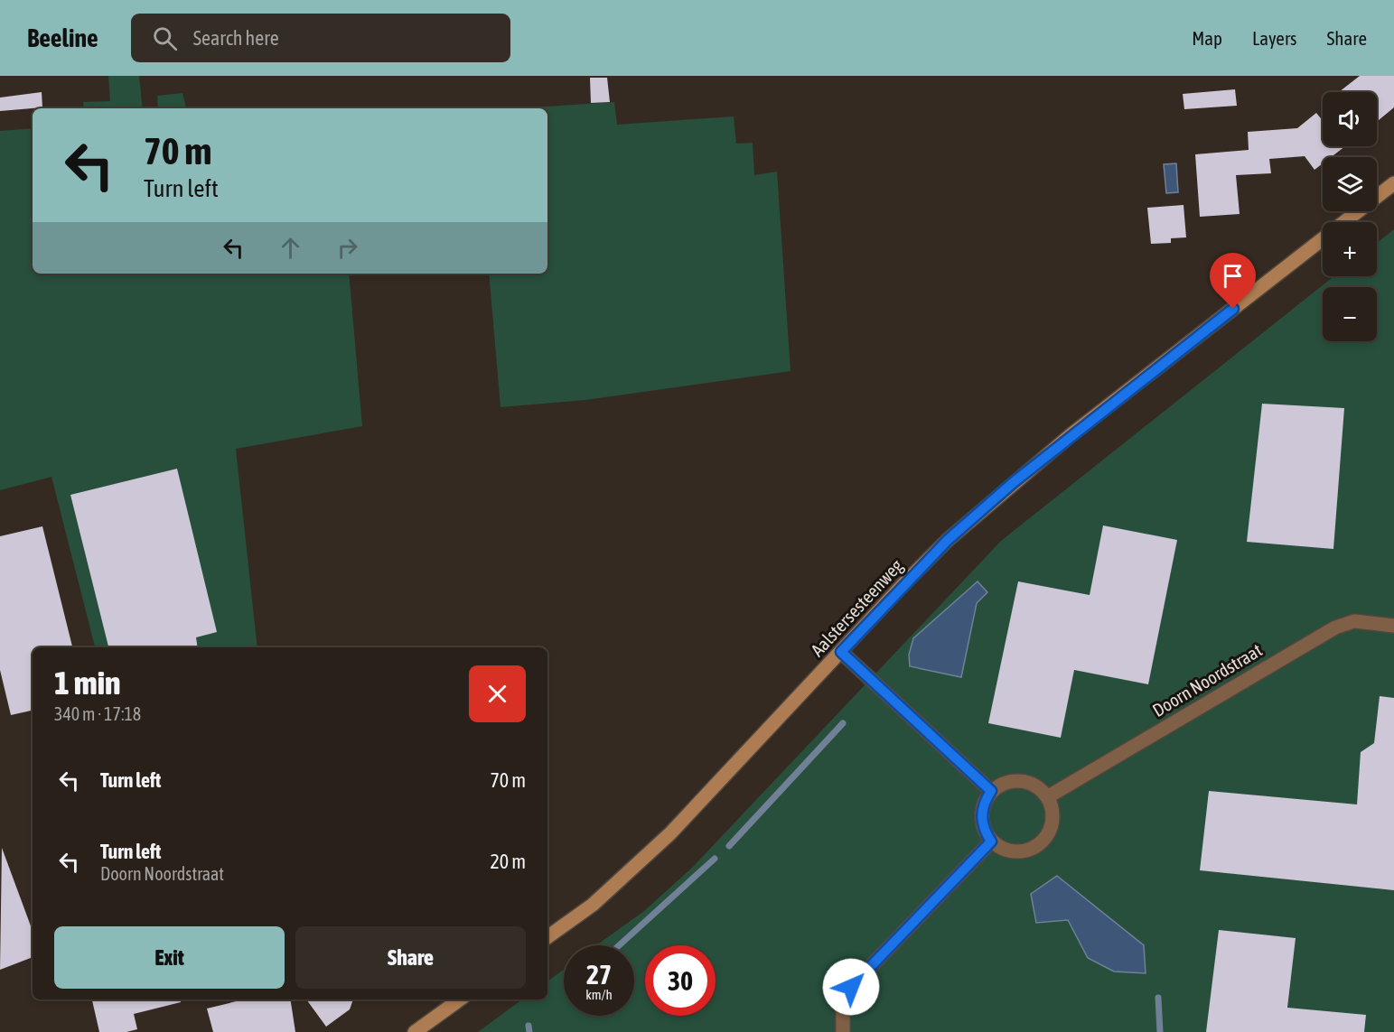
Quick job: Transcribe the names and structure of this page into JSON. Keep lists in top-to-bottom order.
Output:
{
  "streets": {
    "main road": ["Aalstersesteenweg"],
    "street": ["Doorn Noordstraat"]
  },
  "page": {
    "header": "Beeline",
    "search": "Search here",
    "nav": ["Map", "Layers", "Share"],
    "map_buttons": ["+", "−"],
    "turn": ["70 m", "Turn left"],
    "heading": ["1 min", "340 m · 17:18"],
    "list": [
      {
        "name": "Turn left",
        "value": "70 m"
      },
      {
        "name": "Turn left",
        "note": "Doorn Noordstraat",
        "value": "20 m"
      }
    ],
    "buttons": ["Exit", "Share"],
    "speed": "27 km/h",
    "limit": "30"
  }
}
